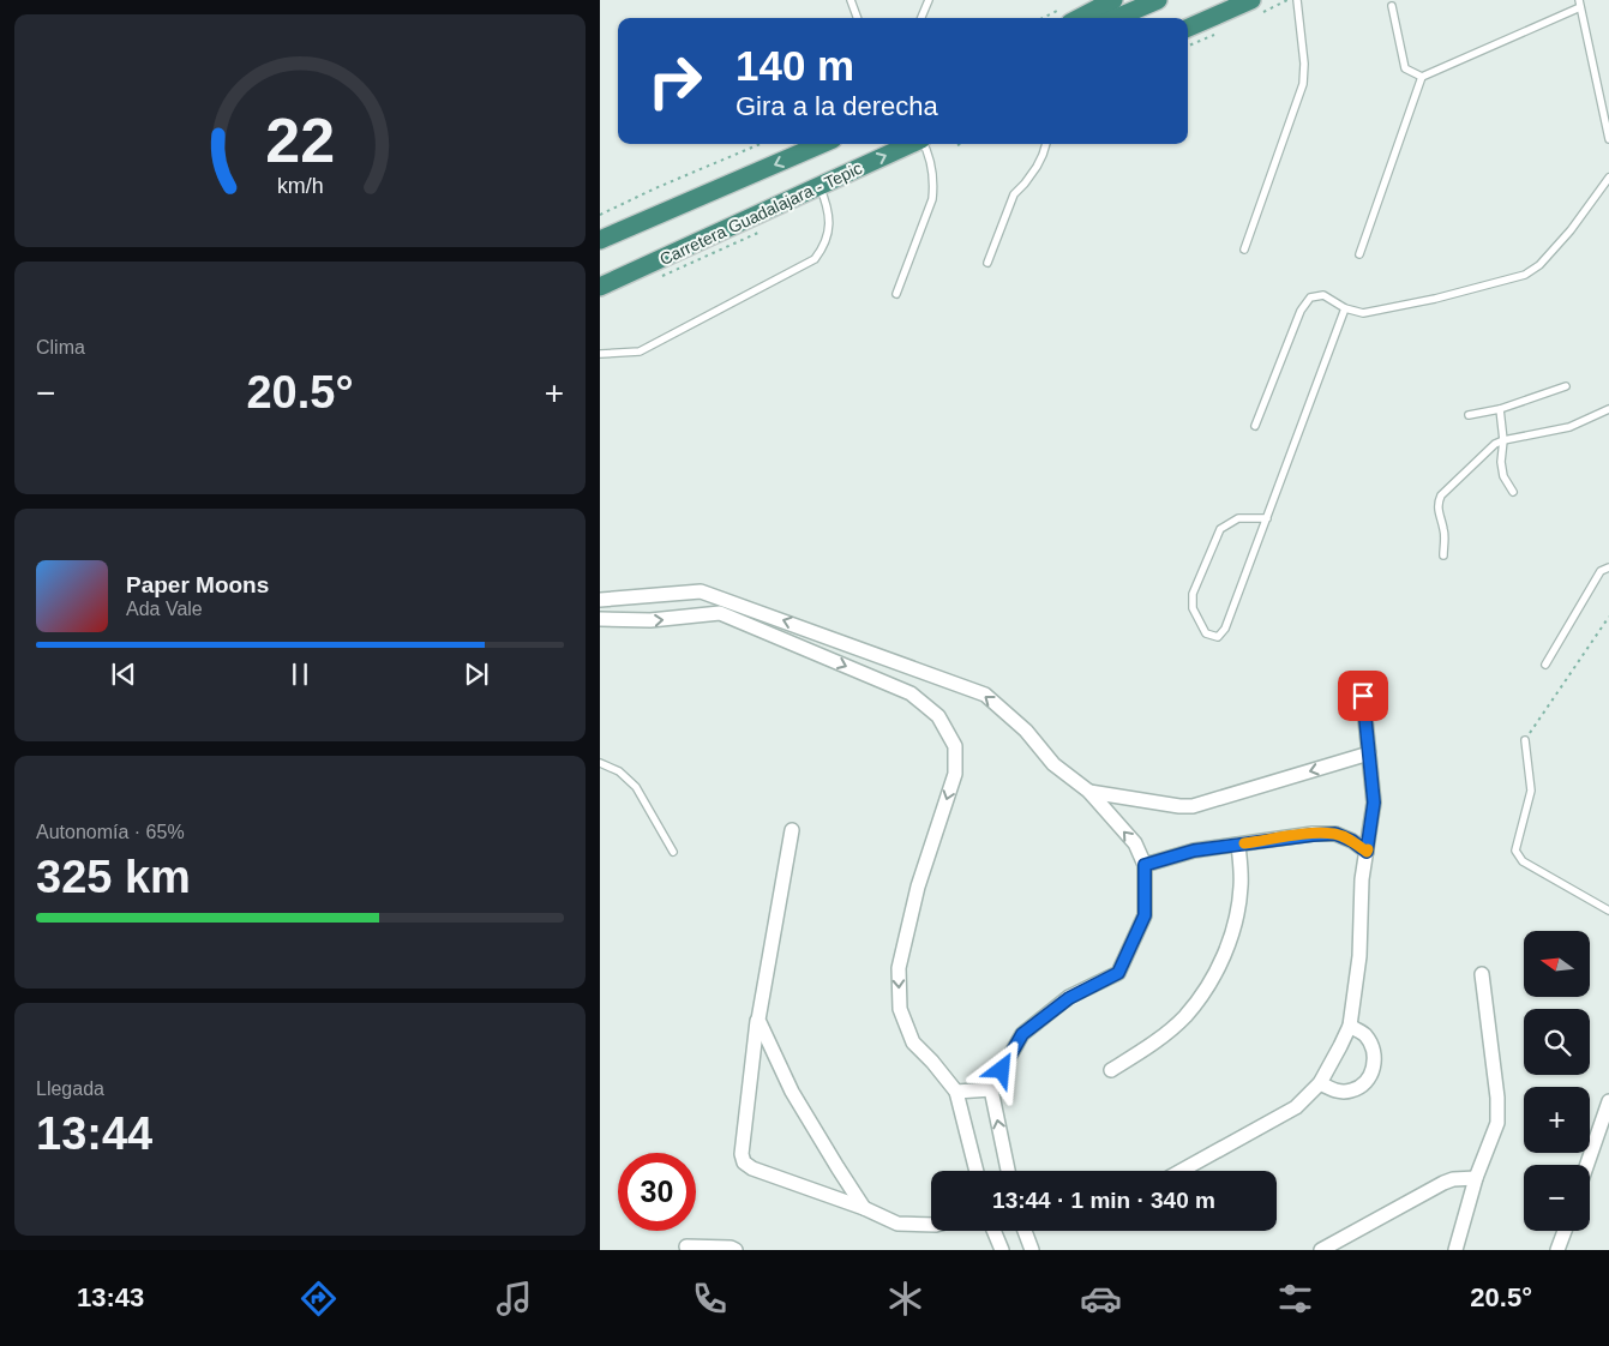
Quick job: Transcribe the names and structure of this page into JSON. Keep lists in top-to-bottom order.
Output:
{
  "streets": {
    "highway": ["Carretera Guadalajara - Tepic"]
  },
  "north": "left",
  "page": {
    "turn": ["140 m", "Gira a la derecha"],
    "tile": [
      "Clima",
      ["Autonomía · 65%", "325 km"],
      ["Llegada", "13:44"]
    ],
    "heat": ["−", "20.5°", "+"],
    "song": ["Paper Moons", "Ada Vale"],
    "map_buttons": ["+", "−"],
    "limit": "30",
    "trip": "13:44 · 1 min · 340 m",
    "tabs": ["13:43", "20.5°"],
    "gauge": ["22", "km/h"]
  }
}
